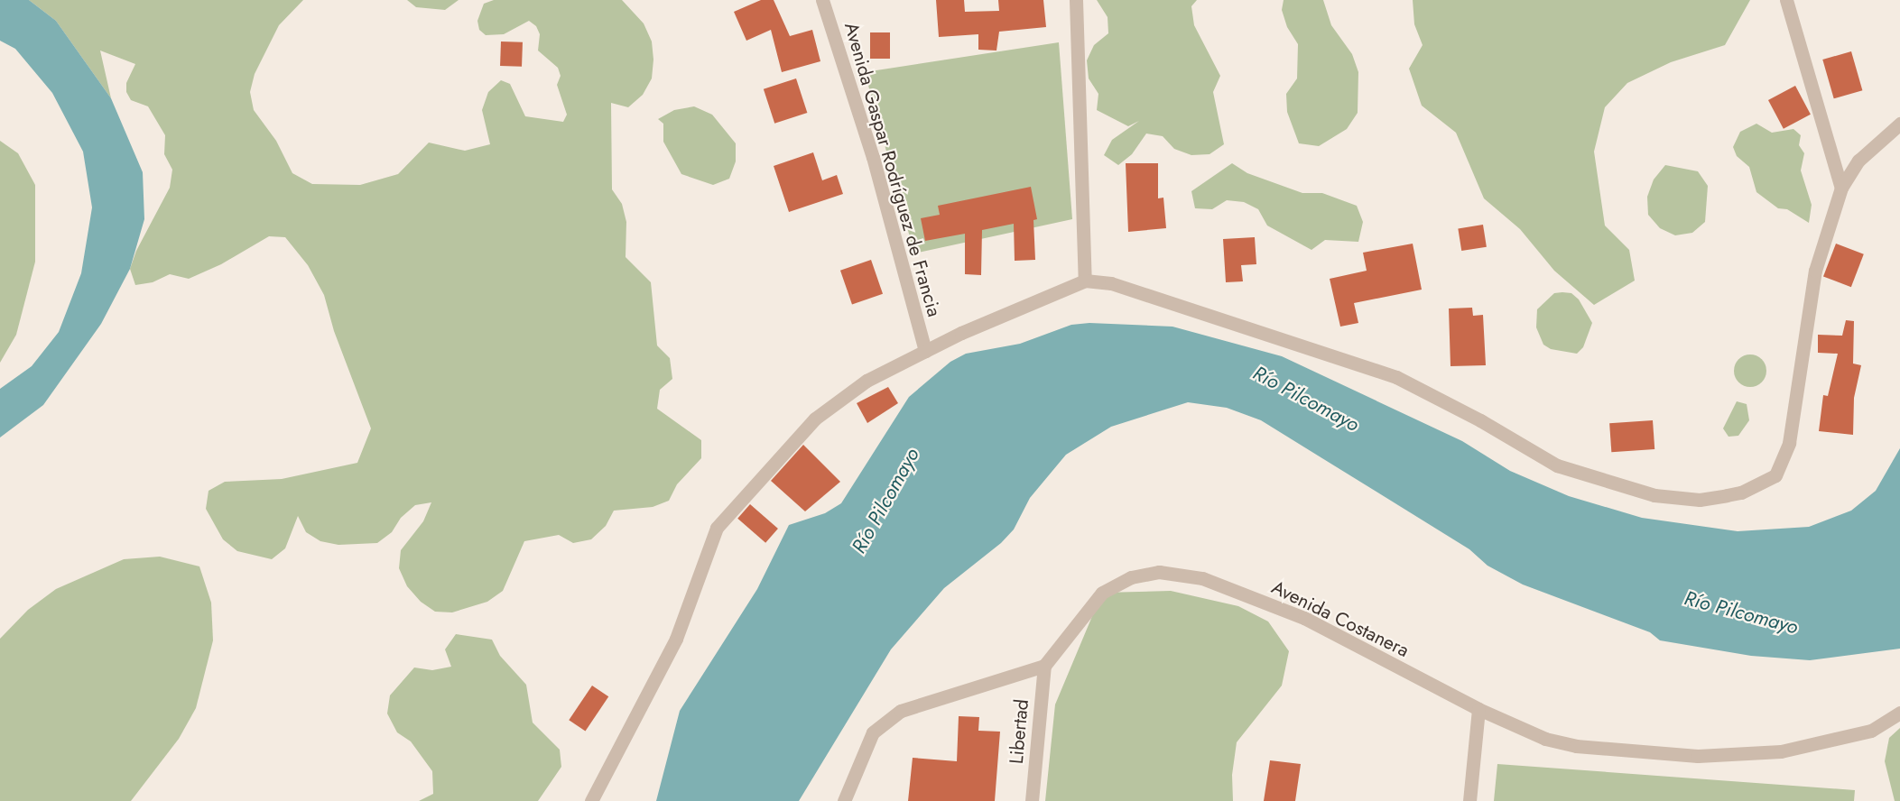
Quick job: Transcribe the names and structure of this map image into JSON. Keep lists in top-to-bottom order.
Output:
{
  "streets": {
    "street": ["Avenida Gaspar Rodríguez de Francia", "Avenida Costanera", "Libertad"]
  },
  "crossings": [
    ["Avenida Costanera", "Libertad"]
  ],
  "water": ["Río Pilcomayo"]
}
